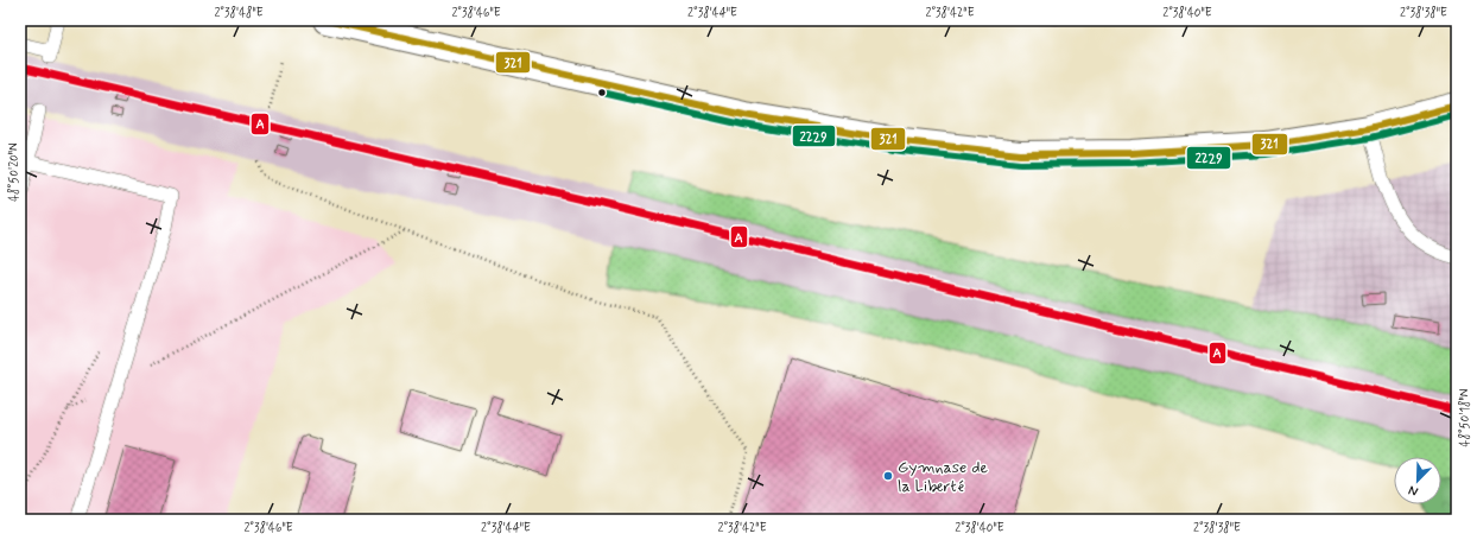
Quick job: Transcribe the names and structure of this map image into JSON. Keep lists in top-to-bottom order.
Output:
{
  "places": ["Gymnase de la Liberté"],
  "lines": ["transit line 321", "transit line A", "transit line 2229"],
  "north": "bottom left",
  "coordinates": [
    "2°38'48\"E",
    "2°38'46\"E",
    "2°38'44\"E",
    "2°38'42\"E",
    "2°38'40\"E",
    "2°38'38\"E",
    "48°50'20\"N",
    "48°50'18\"N"
  ]
}
